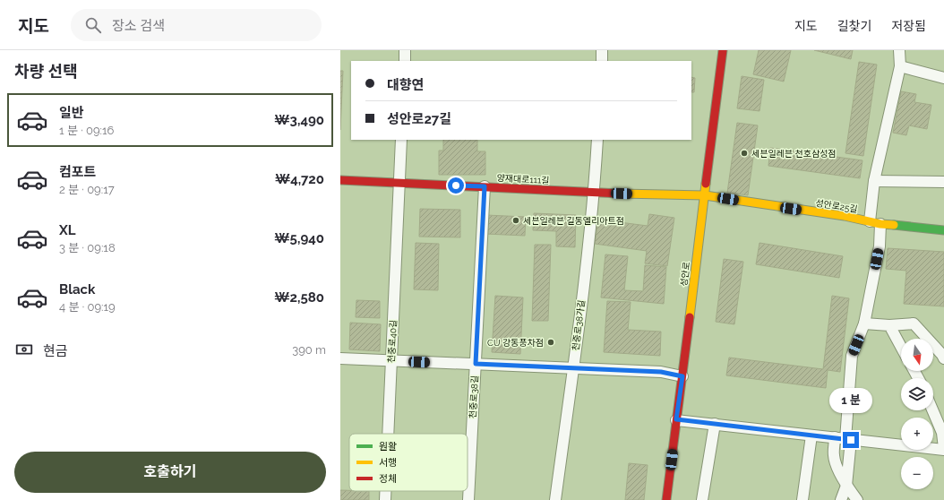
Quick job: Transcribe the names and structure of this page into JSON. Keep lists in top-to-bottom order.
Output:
{
  "streets": {
    "street": [
      "양재대로111길",
      "성안로25길",
      "성안로",
      "천중로38가길",
      "천중로40길",
      "천중로38길"
    ]
  },
  "crossings": [
    ["양재대로111길", "성안로25길"],
    ["양재대로111길", "성안로"],
    ["양재대로111길", "천중로38가길"],
    ["양재대로111길", "천중로40길"],
    ["양재대로111길", "천중로38길"],
    ["성안로25길", "성안로"]
  ],
  "places": ["세븐일레븐 천호삼성점", "세븐일레븐 길동엘리아트점", "CU 강동풍차점"],
  "legend": ["원활", "서행", "정체"],
  "north": "bottom",
  "page": {
    "header": "지도",
    "search": "장소 검색",
    "nav": ["지도", "길찾기", "저장됨"],
    "heading": "차량 선택",
    "banner": ["대향연", "성안로27길"],
    "list": [
      {
        "name": "일반",
        "note": "1 분 · 09:16",
        "value": "₩3,490"
      },
      {
        "name": "컴포트",
        "note": "2 분 · 09:17",
        "value": "₩4,720"
      },
      {
        "name": "XL",
        "note": "3 분 · 09:18",
        "value": "₩5,940"
      },
      {
        "name": "Black",
        "note": "4 분 · 09:19",
        "value": "₩2,580"
      }
    ],
    "pay": ["현금", "390 m"],
    "map_buttons": ["+", "−"],
    "bubble": "1 분",
    "buttons": "호출하기"
  }
}
